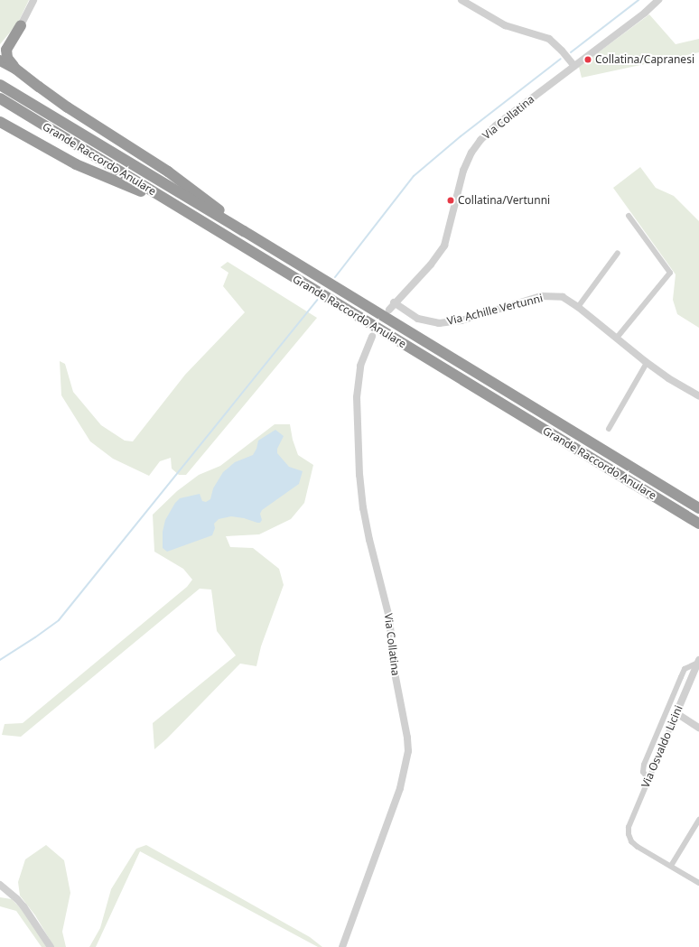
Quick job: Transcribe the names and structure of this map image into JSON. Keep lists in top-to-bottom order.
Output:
{
  "streets": {
    "highway": ["Grande Raccordo Anulare"],
    "street": ["Via Collatina", "Via Achille Vertunni", "Via Osvaldo Licini"]
  },
  "crossings": [
    ["Via Collatina", "Via Achille Vertunni"]
  ],
  "places": ["Collatina/Capranesi", "Collatina/Vertunni"]
}
